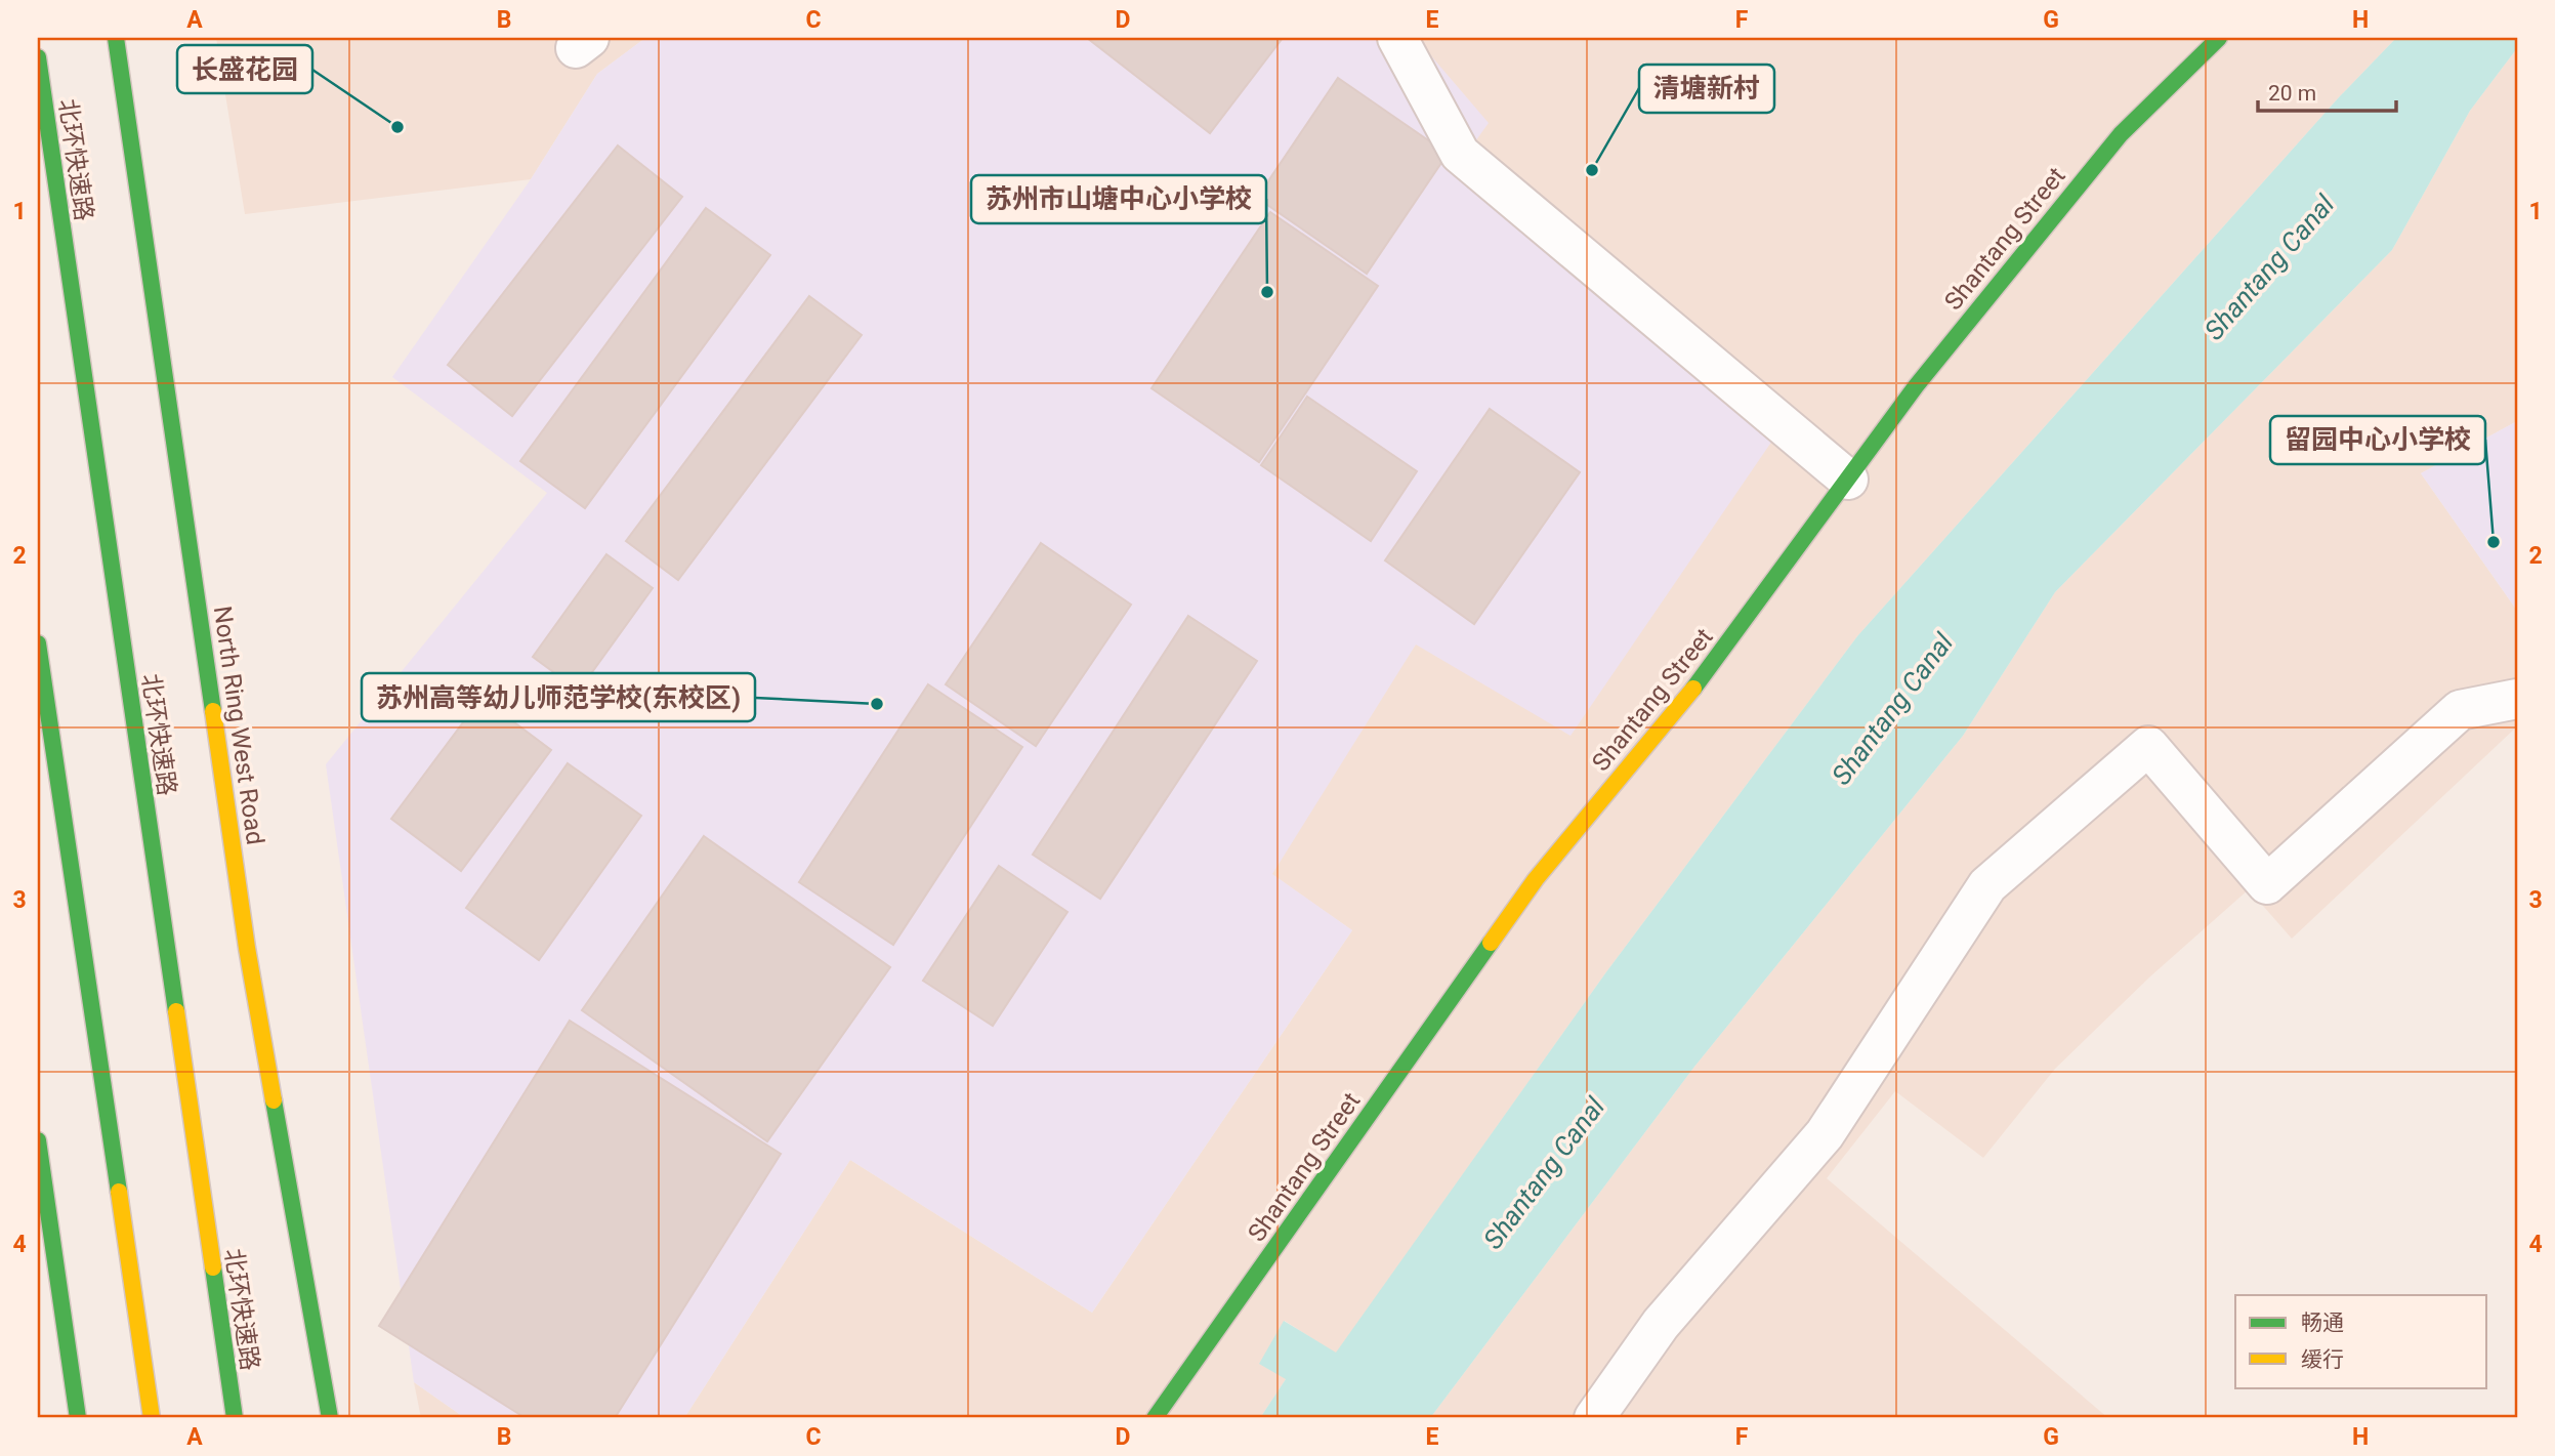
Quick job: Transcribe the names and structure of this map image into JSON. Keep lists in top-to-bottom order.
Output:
{
  "streets": {
    "main road": ["北环快速路", "Shantang Street", "North Ring West Road"]
  },
  "water": ["Shantang Canal"],
  "places": [
    "长盛花园",
    "清塘新村",
    "苏州市山塘中心小学校",
    "留园中心小学校",
    "苏州高等幼儿师范学校(东校区)"
  ],
  "legend": ["畅通", "缓行"],
  "scale_bar": "20 m",
  "grid": {
    "columns": [
      "A",
      "B",
      "C",
      "D",
      "E",
      "F",
      "G",
      "H"
    ],
    "rows": [
      "1",
      "2",
      "3",
      "4"
    ]
  }
}
